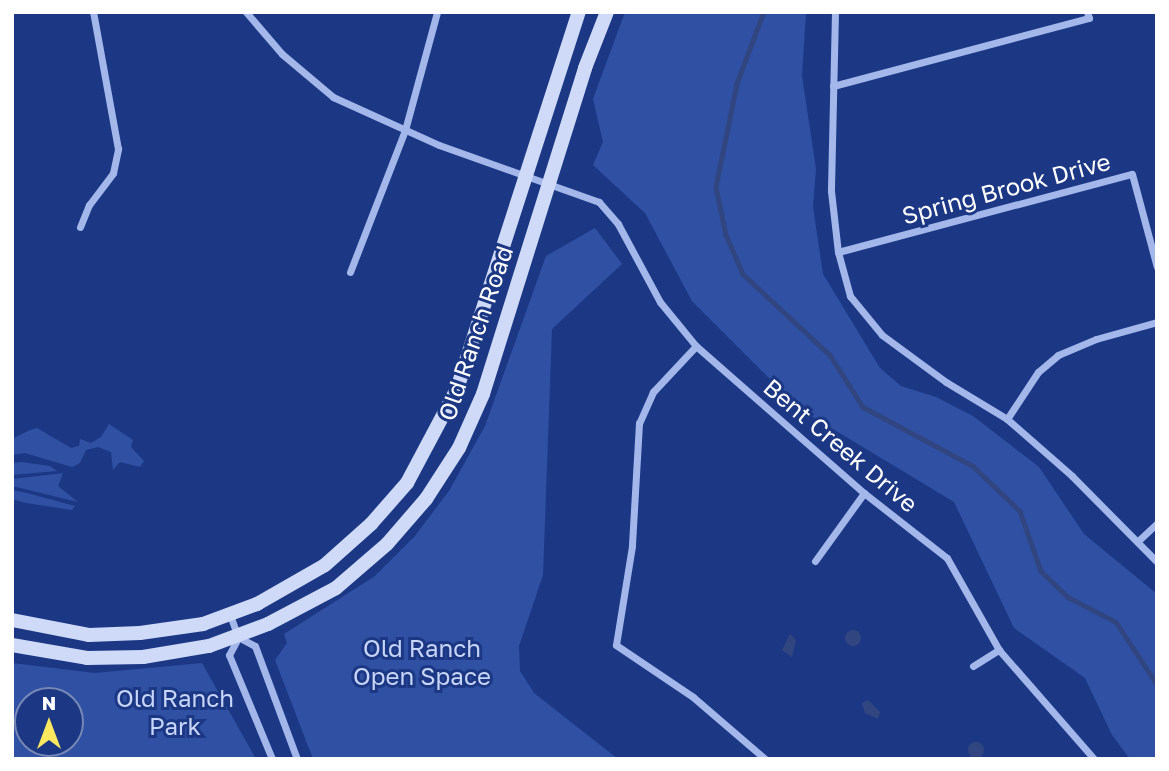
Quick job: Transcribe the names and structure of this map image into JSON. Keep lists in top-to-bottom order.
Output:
{
  "streets": {
    "street": ["Spring Brook Drive", "Old Ranch Road", "Bent Creek Drive"]
  },
  "crossings": [
    ["Old Ranch Road", "Bent Creek Drive"]
  ],
  "parks": ["Old Ranch Open Space", "Old Ranch Park"],
  "north": "top"
}
